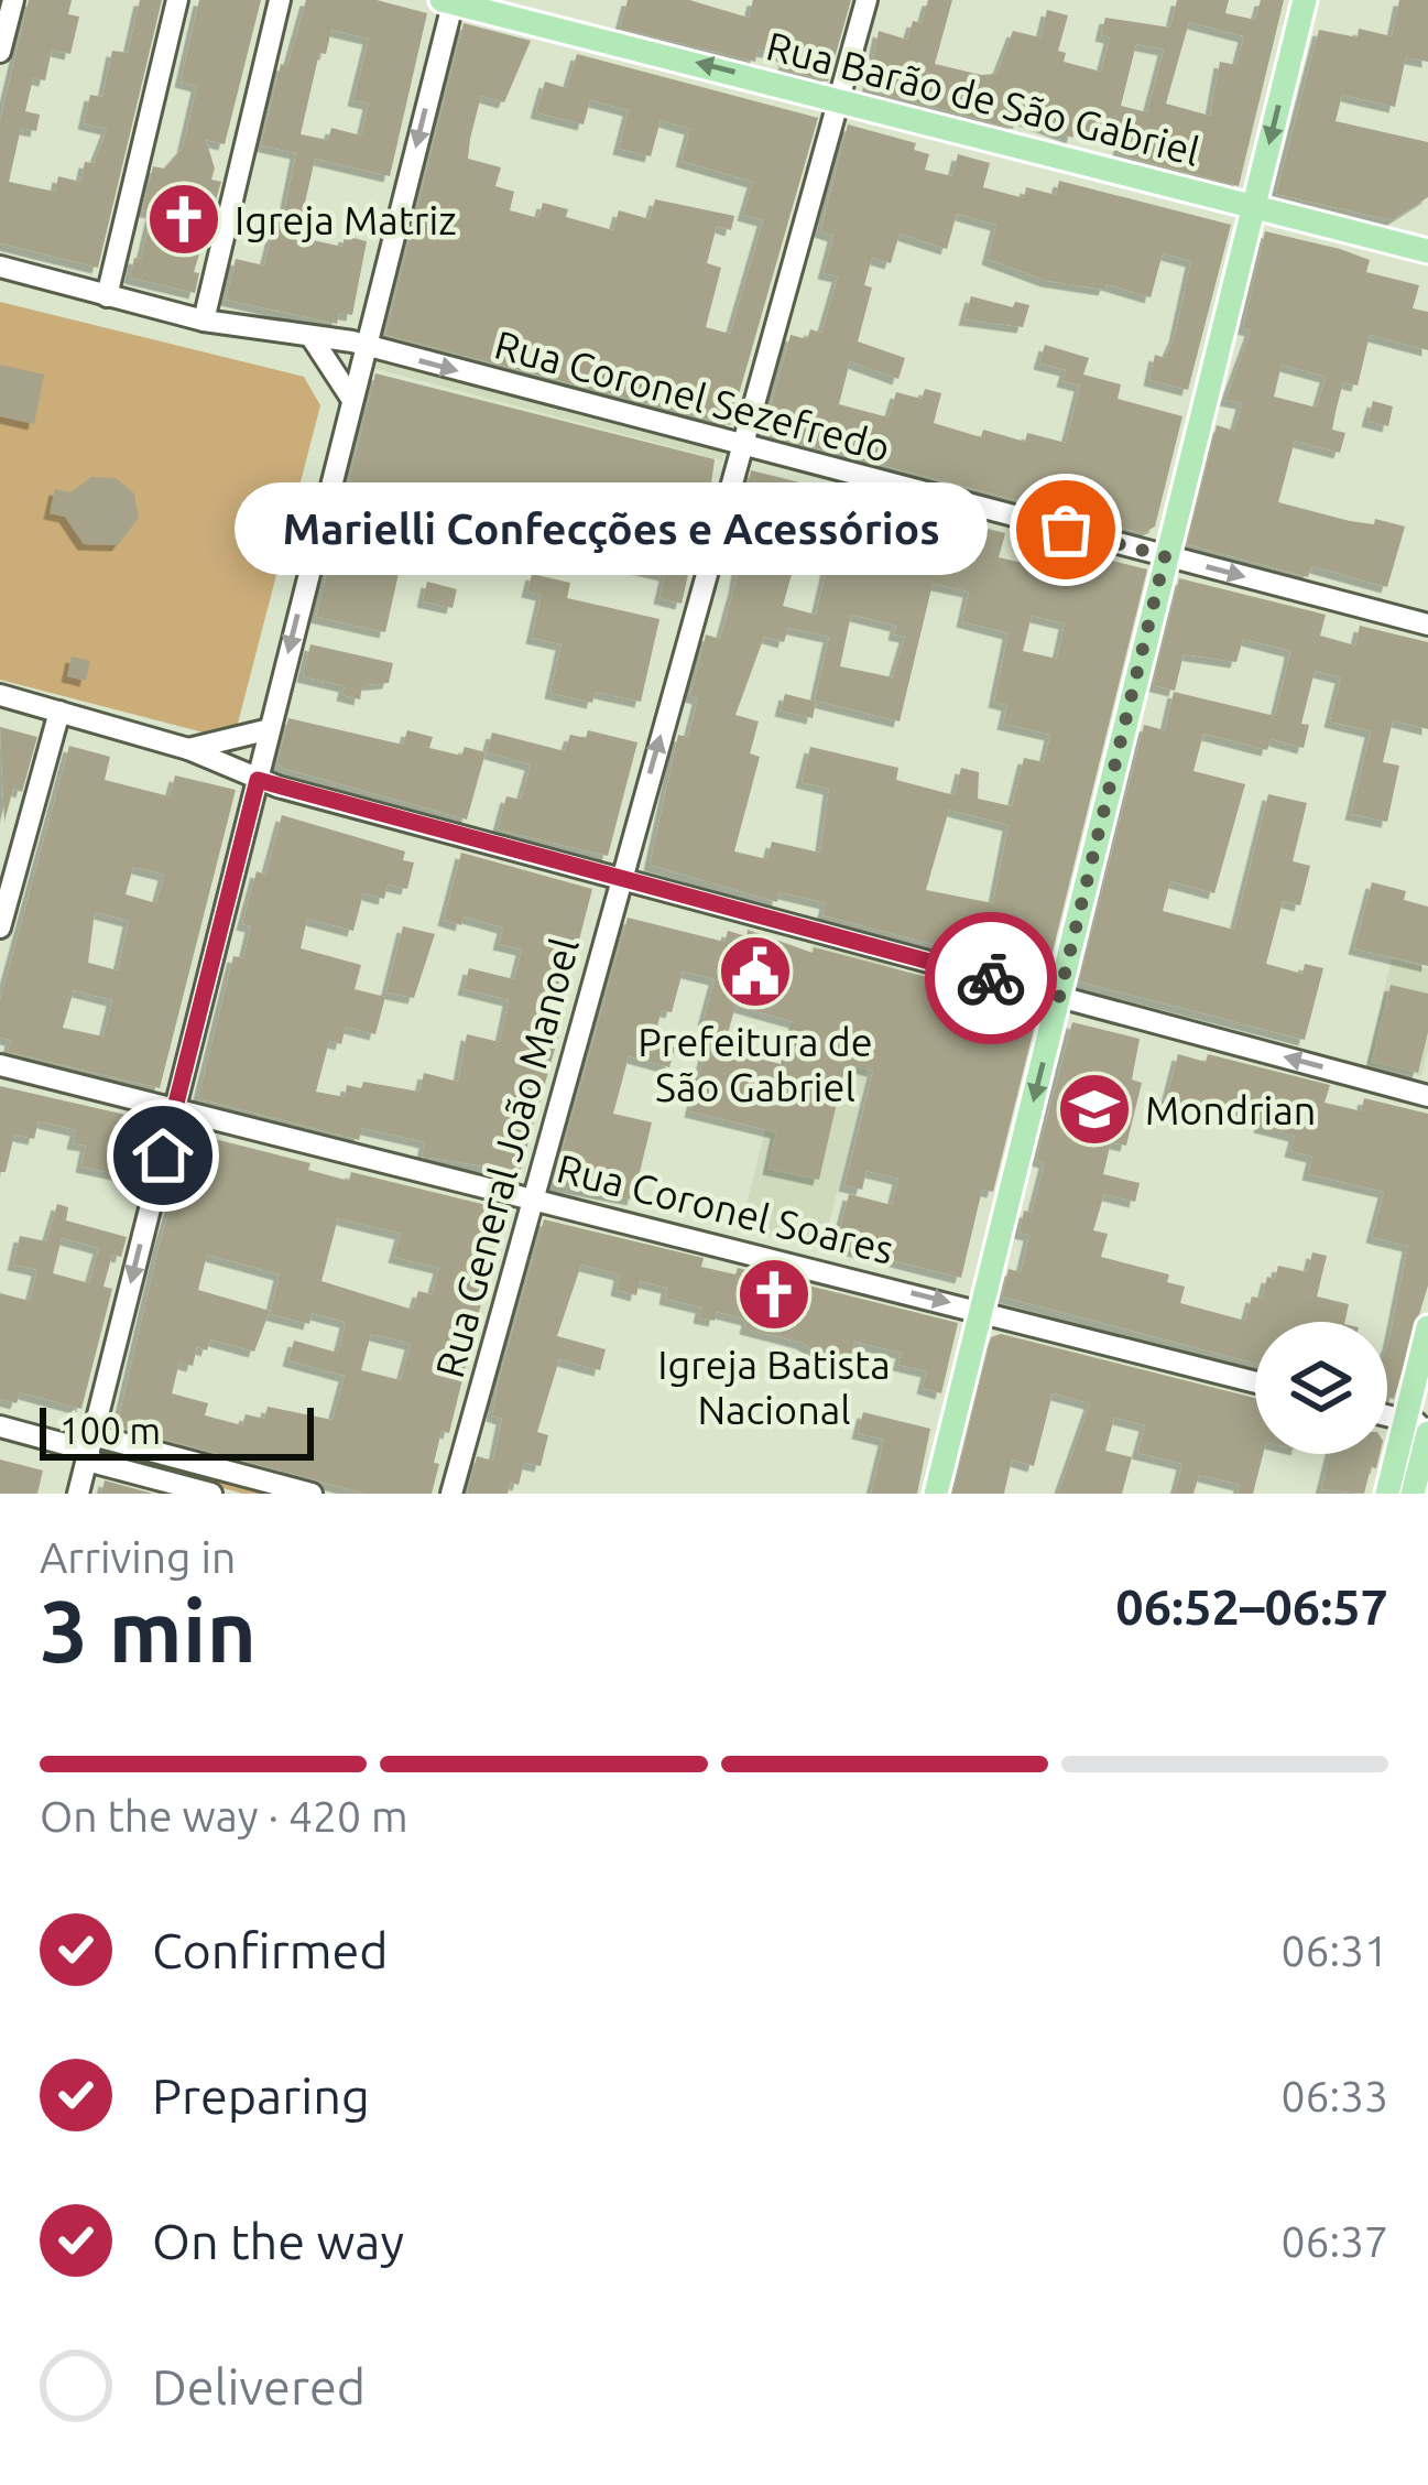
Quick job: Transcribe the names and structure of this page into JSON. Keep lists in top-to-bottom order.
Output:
{
  "streets": {
    "main road": ["Rua Barão de São Gabriel"],
    "street": ["Rua Coronel Sezefredo", "Rua General João Manoel", "Rua Coronel Soares"]
  },
  "crossings": [
    ["Rua Barão de São Gabriel", "Rua General João Manoel"],
    ["Rua Coronel Sezefredo", "Rua General João Manoel"],
    ["Rua General João Manoel", "Rua Coronel Soares"]
  ],
  "one_way": ["Rua Barão de São Gabriel", "Rua Coronel Sezefredo", "Rua Coronel Soares"],
  "places": {
    "church": ["Igreja Matriz", "Igreja Batista Nacional"],
    "other": ["Marielli Confecções e Acessórios"],
    "public building": ["Prefeitura de São Gabriel"],
    "school or university": ["Mondrian"]
  },
  "scale_bar": "100 m",
  "page": {
    "bubble": "Marielli Confecções e Acessórios",
    "scale": "100 m",
    "heading": ["3 min", "Arriving in", "06:52–06:57"],
    "bar": "On the way · 420 m",
    "list": [
      ["Confirmed", "06:31"],
      ["Preparing", "06:33"],
      ["On the way", "06:37"],
      "Delivered"
    ]
  }
}
